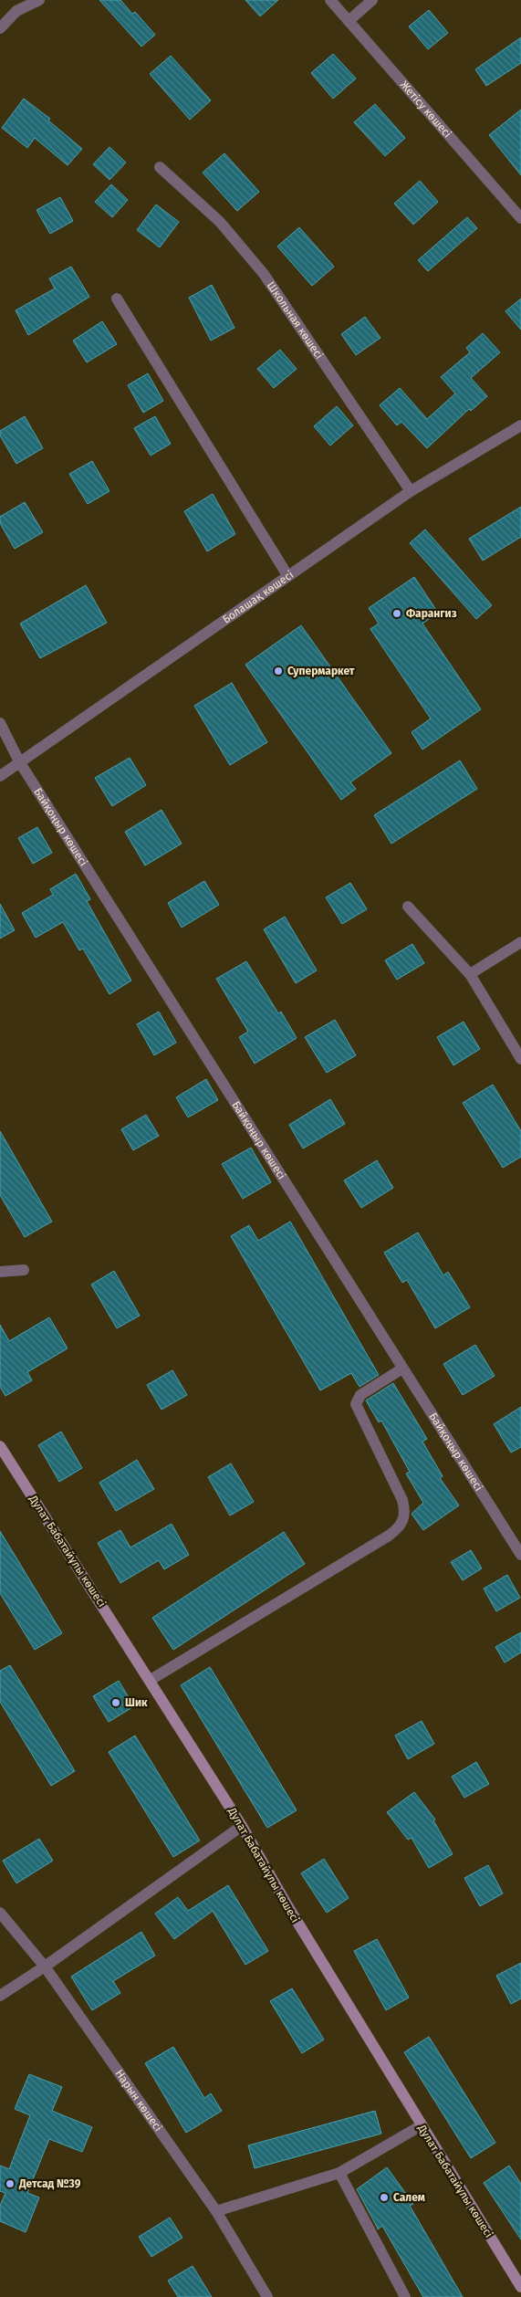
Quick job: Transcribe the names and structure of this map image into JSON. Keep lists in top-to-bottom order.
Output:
{
  "streets": {
    "street": [
      "Жетісу көшесі",
      "Школьная көшесі",
      "Болашақ көшесі",
      "Байқоңыр көшесі",
      "Дулат Бабатайұлы көшесі",
      "Нарын көшесі"
    ]
  },
  "crossings": [
    ["Школьная көшесі", "Болашақ көшесі"],
    ["Болашақ көшесі", "Байқоңыр көшесі"]
  ],
  "places": [
    "Фарангиз",
    "Супермаркет",
    "Шик",
    "Детсад №39",
    "Салем"
  ]
}
